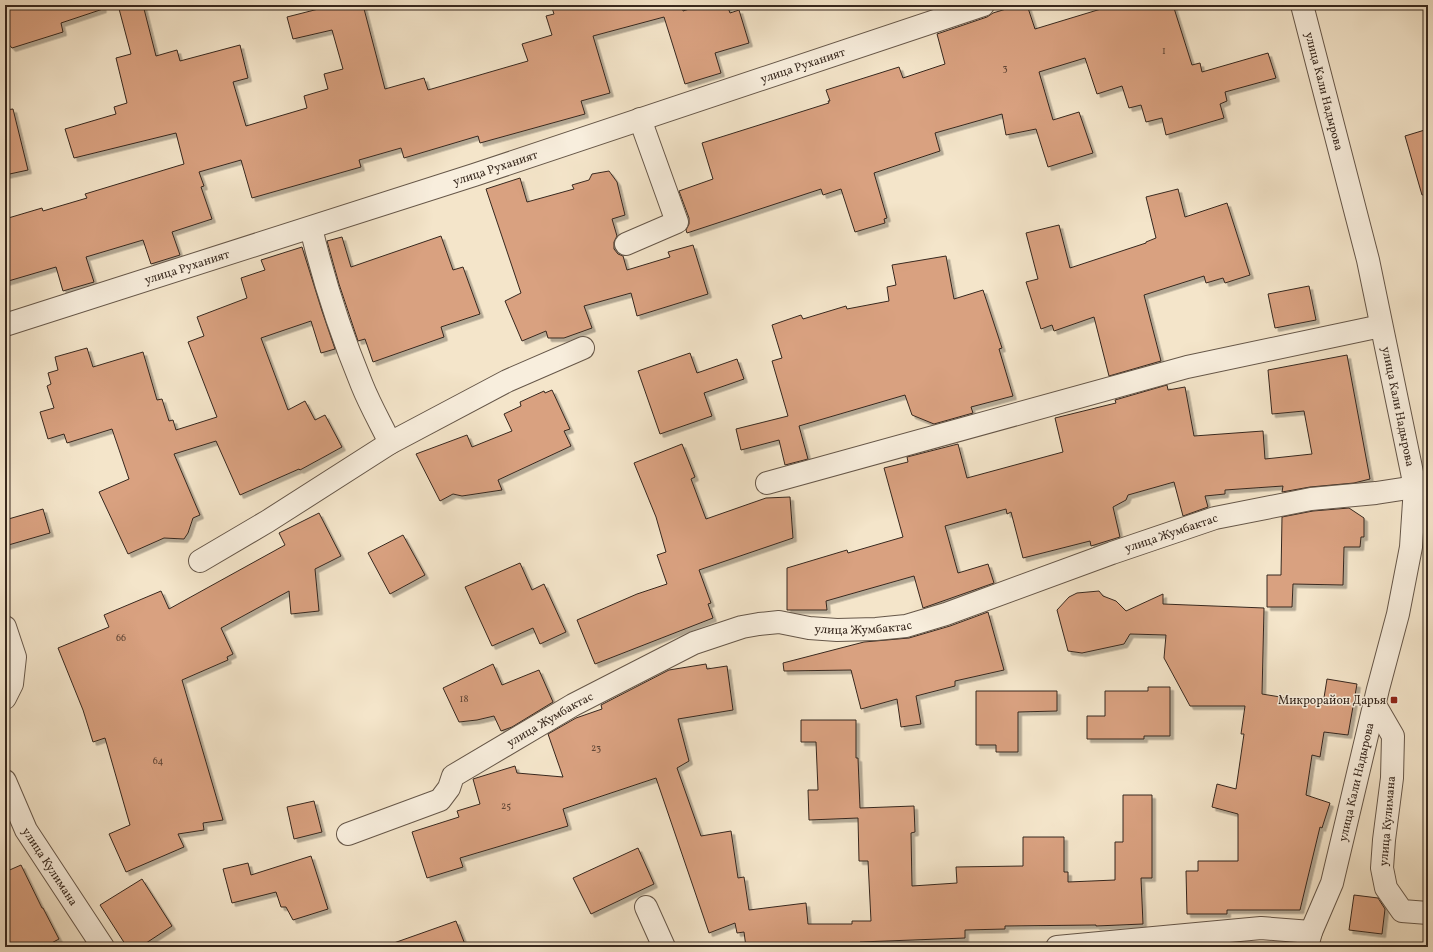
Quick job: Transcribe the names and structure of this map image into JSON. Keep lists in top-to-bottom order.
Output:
{
  "streets": {
    "street": [
      "улица Руханият",
      "улица Кали Надырова",
      "улица Жумбактас",
      "улица Кулимана"
    ]
  },
  "crossings": [
    ["улица Кали Надырова", "улица Жумбактас"],
    ["улица Кали Надырова", "улица Кулимана"]
  ],
  "places": {
    "transit": ["Микрорайон Дарья"]
  },
  "house_numbers": [
    "1",
    "3",
    "66",
    "18",
    "23",
    "64",
    "25"
  ]
}
